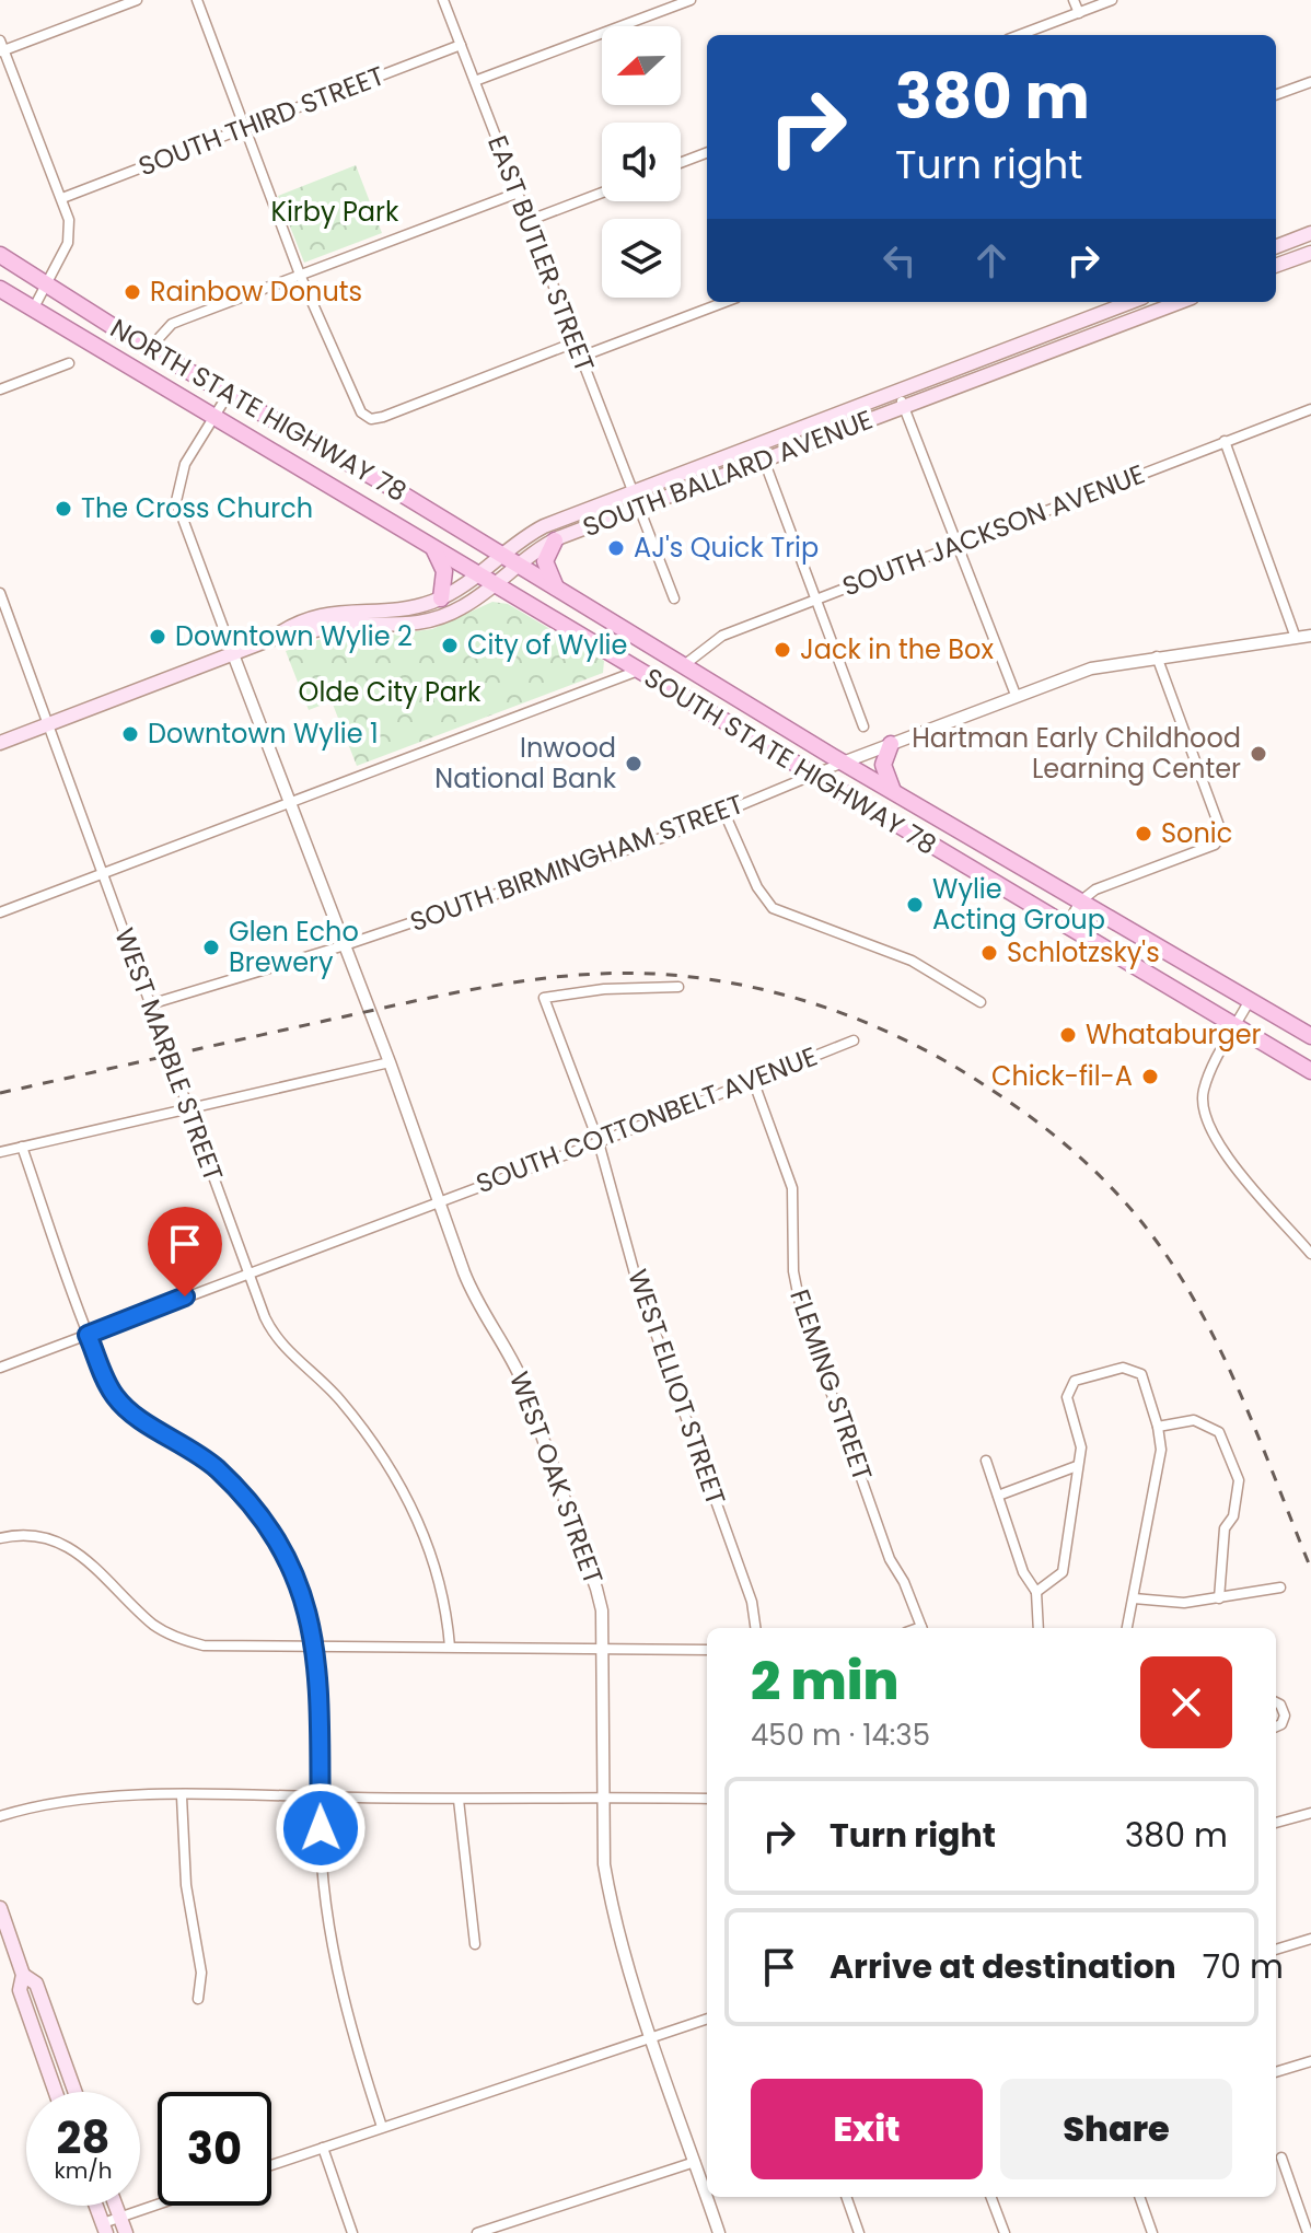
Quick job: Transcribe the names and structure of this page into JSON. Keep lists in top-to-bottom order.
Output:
{
  "streets": {
    "main road": ["NORTH STATE HIGHWAY 78", "SOUTH BALLARD AVENUE", "SOUTH STATE HIGHWAY 78"],
    "street": [
      "SOUTH THIRD STREET",
      "EAST BUTLER STREET",
      "SOUTH JACKSON AVENUE",
      "SOUTH BIRMINGHAM STREET",
      "WEST MARBLE STREET",
      "SOUTH COTTONBELT AVENUE",
      "FLEMING STREET",
      "WEST ELLIOT STREET",
      "WEST OAK STREET"
    ]
  },
  "crossings": [
    ["SOUTH THIRD STREET", "EAST BUTLER STREET"],
    ["EAST BUTLER STREET", "SOUTH BALLARD AVENUE"],
    ["NORTH STATE HIGHWAY 78", "SOUTH BALLARD AVENUE"],
    ["NORTH STATE HIGHWAY 78", "SOUTH STATE HIGHWAY 78"],
    ["SOUTH BALLARD AVENUE", "SOUTH STATE HIGHWAY 78"],
    ["SOUTH BALLARD AVENUE", "WEST MARBLE STREET"],
    ["SOUTH BALLARD AVENUE", "WEST OAK STREET"],
    ["SOUTH JACKSON AVENUE", "SOUTH STATE HIGHWAY 78"],
    ["SOUTH STATE HIGHWAY 78", "SOUTH BIRMINGHAM STREET"],
    ["SOUTH BIRMINGHAM STREET", "WEST MARBLE STREET"],
    ["SOUTH BIRMINGHAM STREET", "WEST OAK STREET"],
    ["WEST MARBLE STREET", "SOUTH COTTONBELT AVENUE"],
    ["SOUTH COTTONBELT AVENUE", "FLEMING STREET"],
    ["SOUTH COTTONBELT AVENUE", "WEST ELLIOT STREET"],
    ["SOUTH COTTONBELT AVENUE", "WEST OAK STREET"]
  ],
  "parks": ["Kirby Park", "Olde City Park"],
  "places": [
    "Rainbow Donuts",
    "The Cross Church",
    "AJ's Quick Trip",
    "Downtown Wylie 2",
    "City of Wylie",
    "Jack in the Box",
    "Downtown Wylie 1",
    "Hartman Early Childhood Learning Center",
    "Inwood National Bank",
    "Sonic",
    "Wylie Acting Group",
    "Glen Echo Brewery",
    "Schlotzsky's",
    "Whataburger",
    "Chick-fil-A"
  ],
  "north": "left",
  "page": {
    "turn": ["380 m", "Turn right"],
    "heading": ["2 min", "450 m · 14:35"],
    "list": [
      {
        "name": "Turn right",
        "value": "380 m"
      },
      {
        "name": "Arrive at destination",
        "value": "70 m"
      }
    ],
    "buttons": ["Exit", "Share"],
    "speed": "28 km/h",
    "limit": "30"
  }
}
